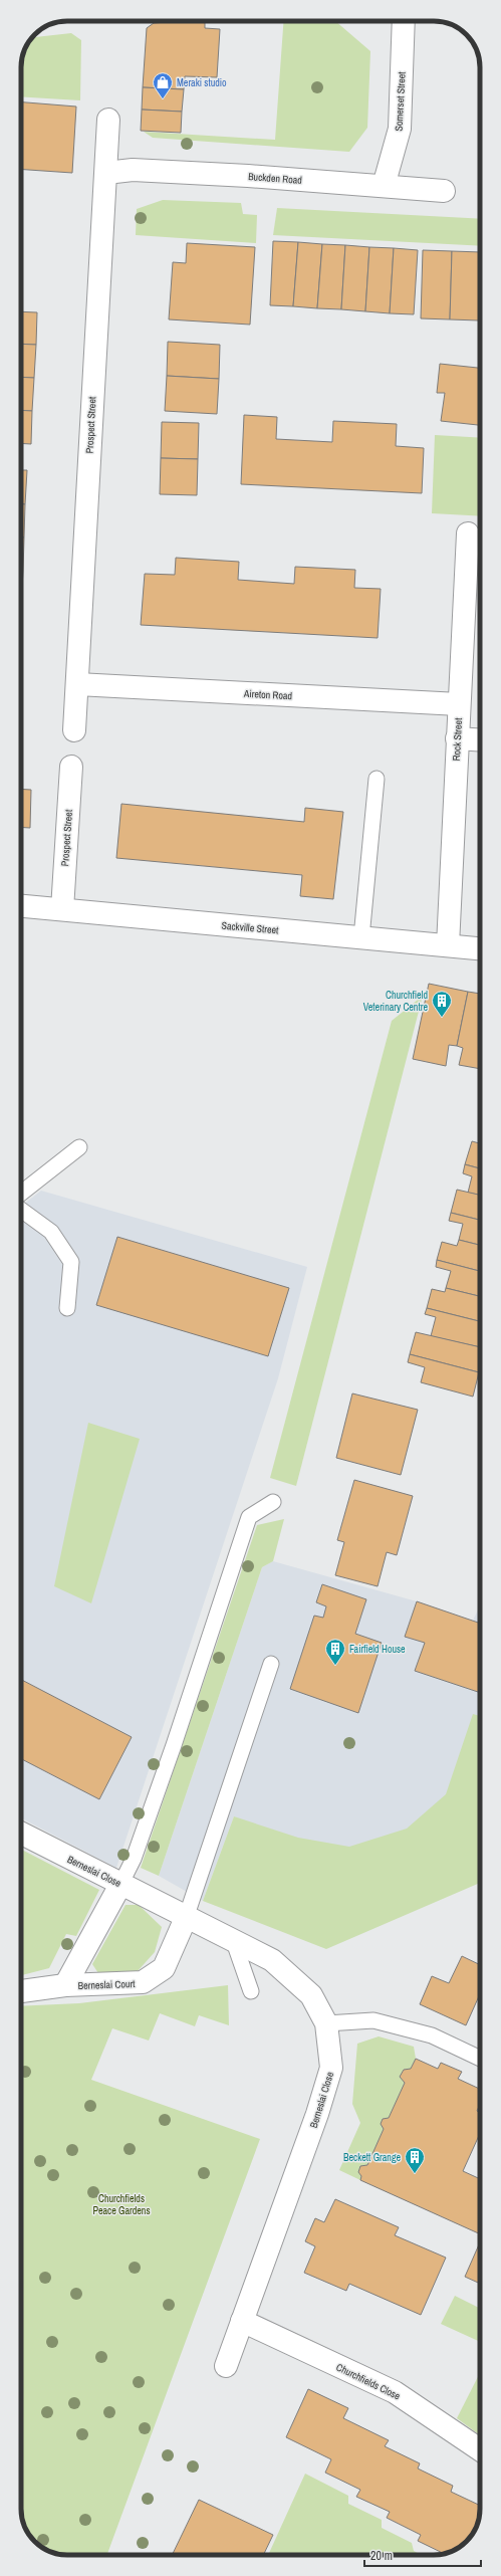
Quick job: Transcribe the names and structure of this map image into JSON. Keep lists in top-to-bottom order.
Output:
{
  "streets": {
    "street": [
      "Somerset Street",
      "Buckden Road",
      "Prospect Street",
      "Aireton Road",
      "Rock Street",
      "Sackville Street",
      "Berneslai Close",
      "Berneslai Court",
      "Churchfields Close"
    ]
  },
  "crossings": [
    ["Somerset Street", "Buckden Road"],
    ["Buckden Road", "Prospect Street"],
    ["Prospect Street", "Aireton Road"],
    ["Prospect Street", "Sackville Street"],
    ["Aireton Road", "Rock Street"],
    ["Rock Street", "Sackville Street"],
    ["Berneslai Close", "Berneslai Court"],
    ["Berneslai Close", "Churchfields Close"]
  ],
  "parks": ["Churchfields Peace Gardens"],
  "places": {
    "shop": ["Meraki studio"],
    "building": ["Churchfield Veterinary Centre", "Fairfield House", "Beckett Grange"]
  },
  "scale_bar": "20 m"
}
